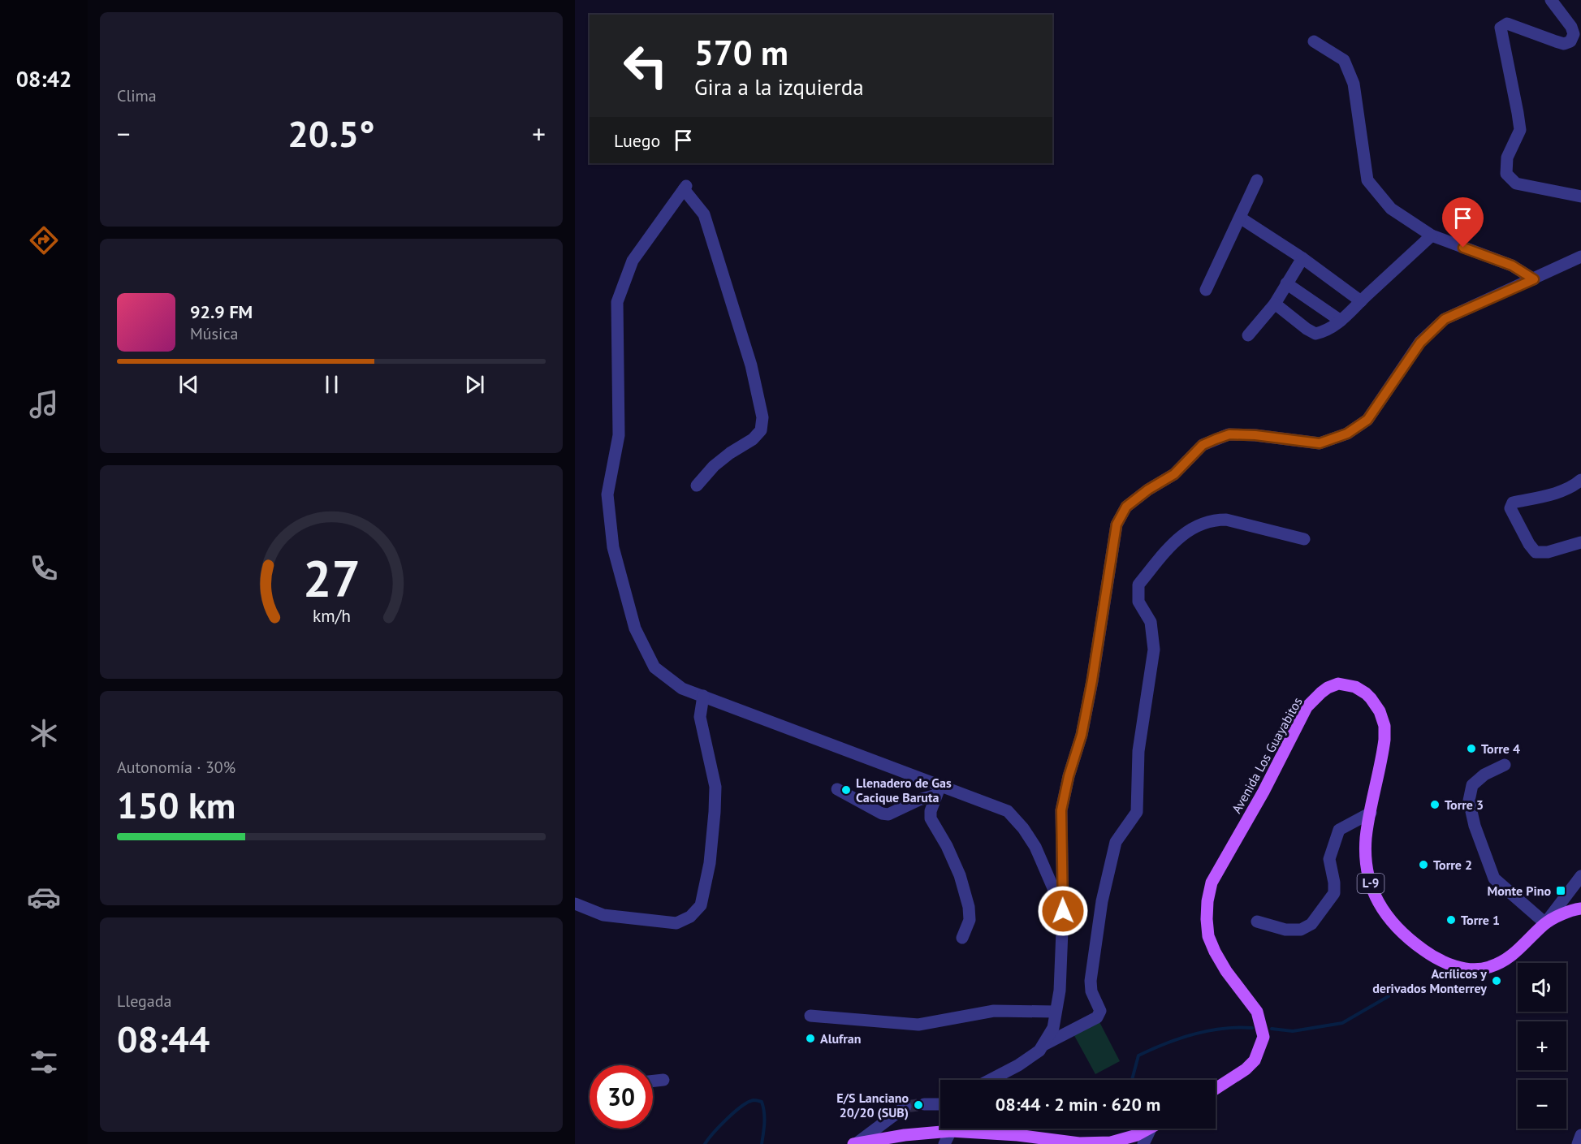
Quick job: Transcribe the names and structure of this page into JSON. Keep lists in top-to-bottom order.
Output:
{
  "streets": {
    "main road": ["Avenida Los Guayabitos", "L-9"]
  },
  "places": {
    "other": [
      "Torre 4",
      "Llenadero de Gas Cacique Baruta",
      "Torre 3",
      "Torre 2",
      "Torre 1",
      "Acrílicos y derivados Monterrey",
      "Alufran",
      "E/S Lanciano 20/20 (SUB)"
    ],
    "transit": ["Monte Pino"]
  },
  "page": {
    "tabs": "08:42",
    "tile": [
      "Clima",
      ["Autonomía · 30%", "150 km"],
      ["Llegada", "08:44"]
    ],
    "turn": ["570 m", "Gira a la izquierda"],
    "heat": ["−", "20.5°", "+"],
    "then": "Luego",
    "song": ["92.9 FM", "Música"],
    "map_buttons": ["+", "−"],
    "limit": "30",
    "trip": "08:44 · 2 min · 620 m",
    "gauge": ["27", "km/h"]
  }
}
